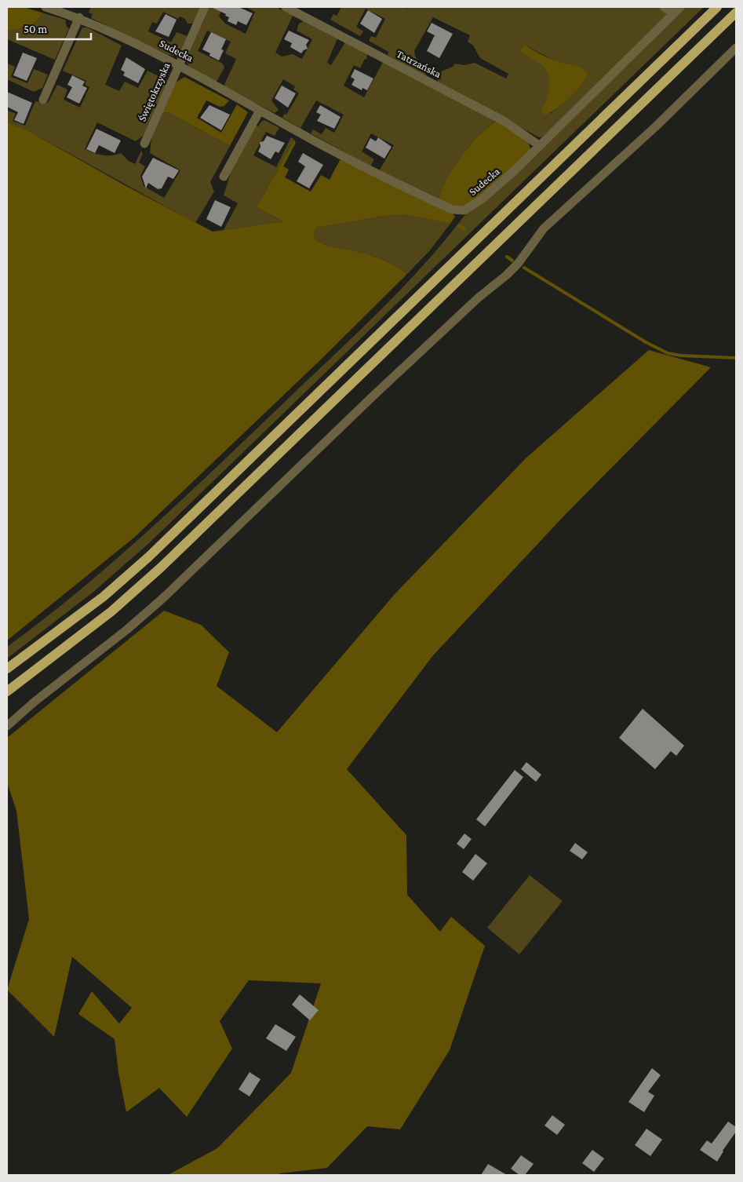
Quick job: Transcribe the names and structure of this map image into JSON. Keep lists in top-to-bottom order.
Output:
{
  "streets": {
    "street": ["Sudecka", "Tatrzańska", "Świętokrzyska"]
  },
  "crossings": [
    ["Sudecka", "Tatrzańska"],
    ["Sudecka", "Świętokrzyska"]
  ],
  "scale_bar": "50 m"
}
